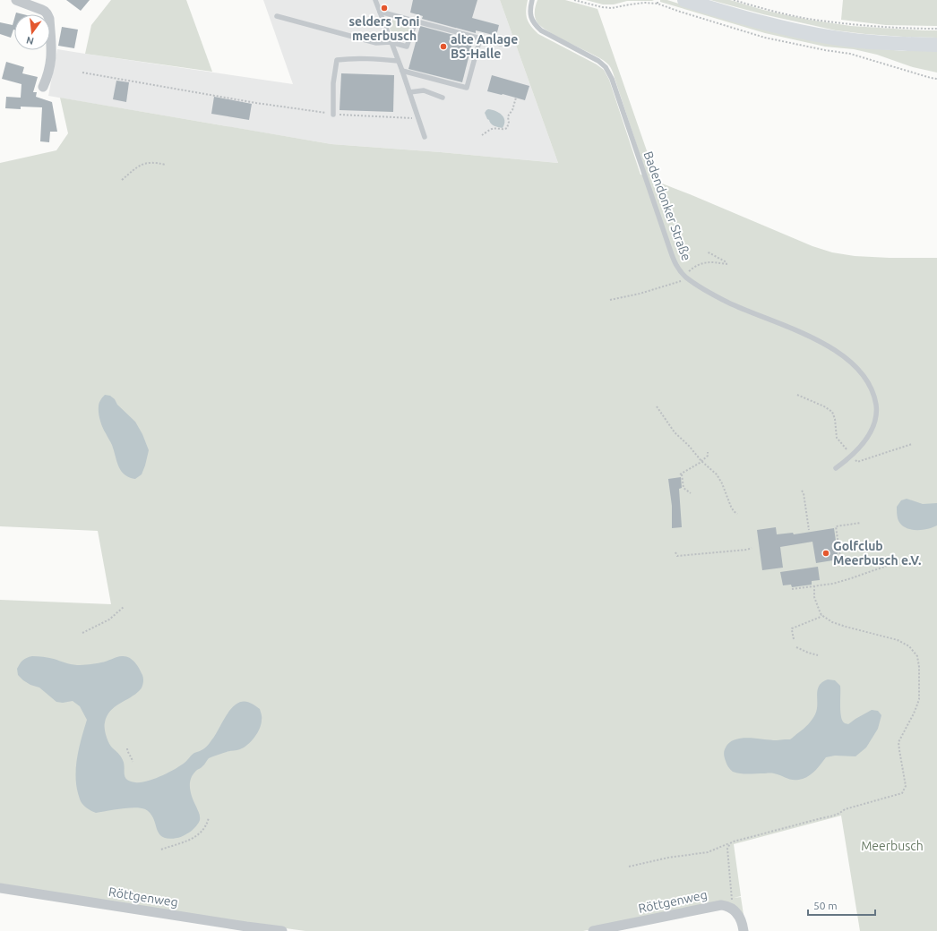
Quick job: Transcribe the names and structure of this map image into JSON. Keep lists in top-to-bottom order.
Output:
{
  "streets": {
    "street": ["Röttgenweg"],
    "lane": ["Badendonker Straße"]
  },
  "parks": ["Meerbusch"],
  "places": ["selders Toni meerbusch", "alte Anlage BS-Halle", "Golfclub Meerbusch e.V."],
  "scale_bar": "50 m",
  "north": "bottom"
}
